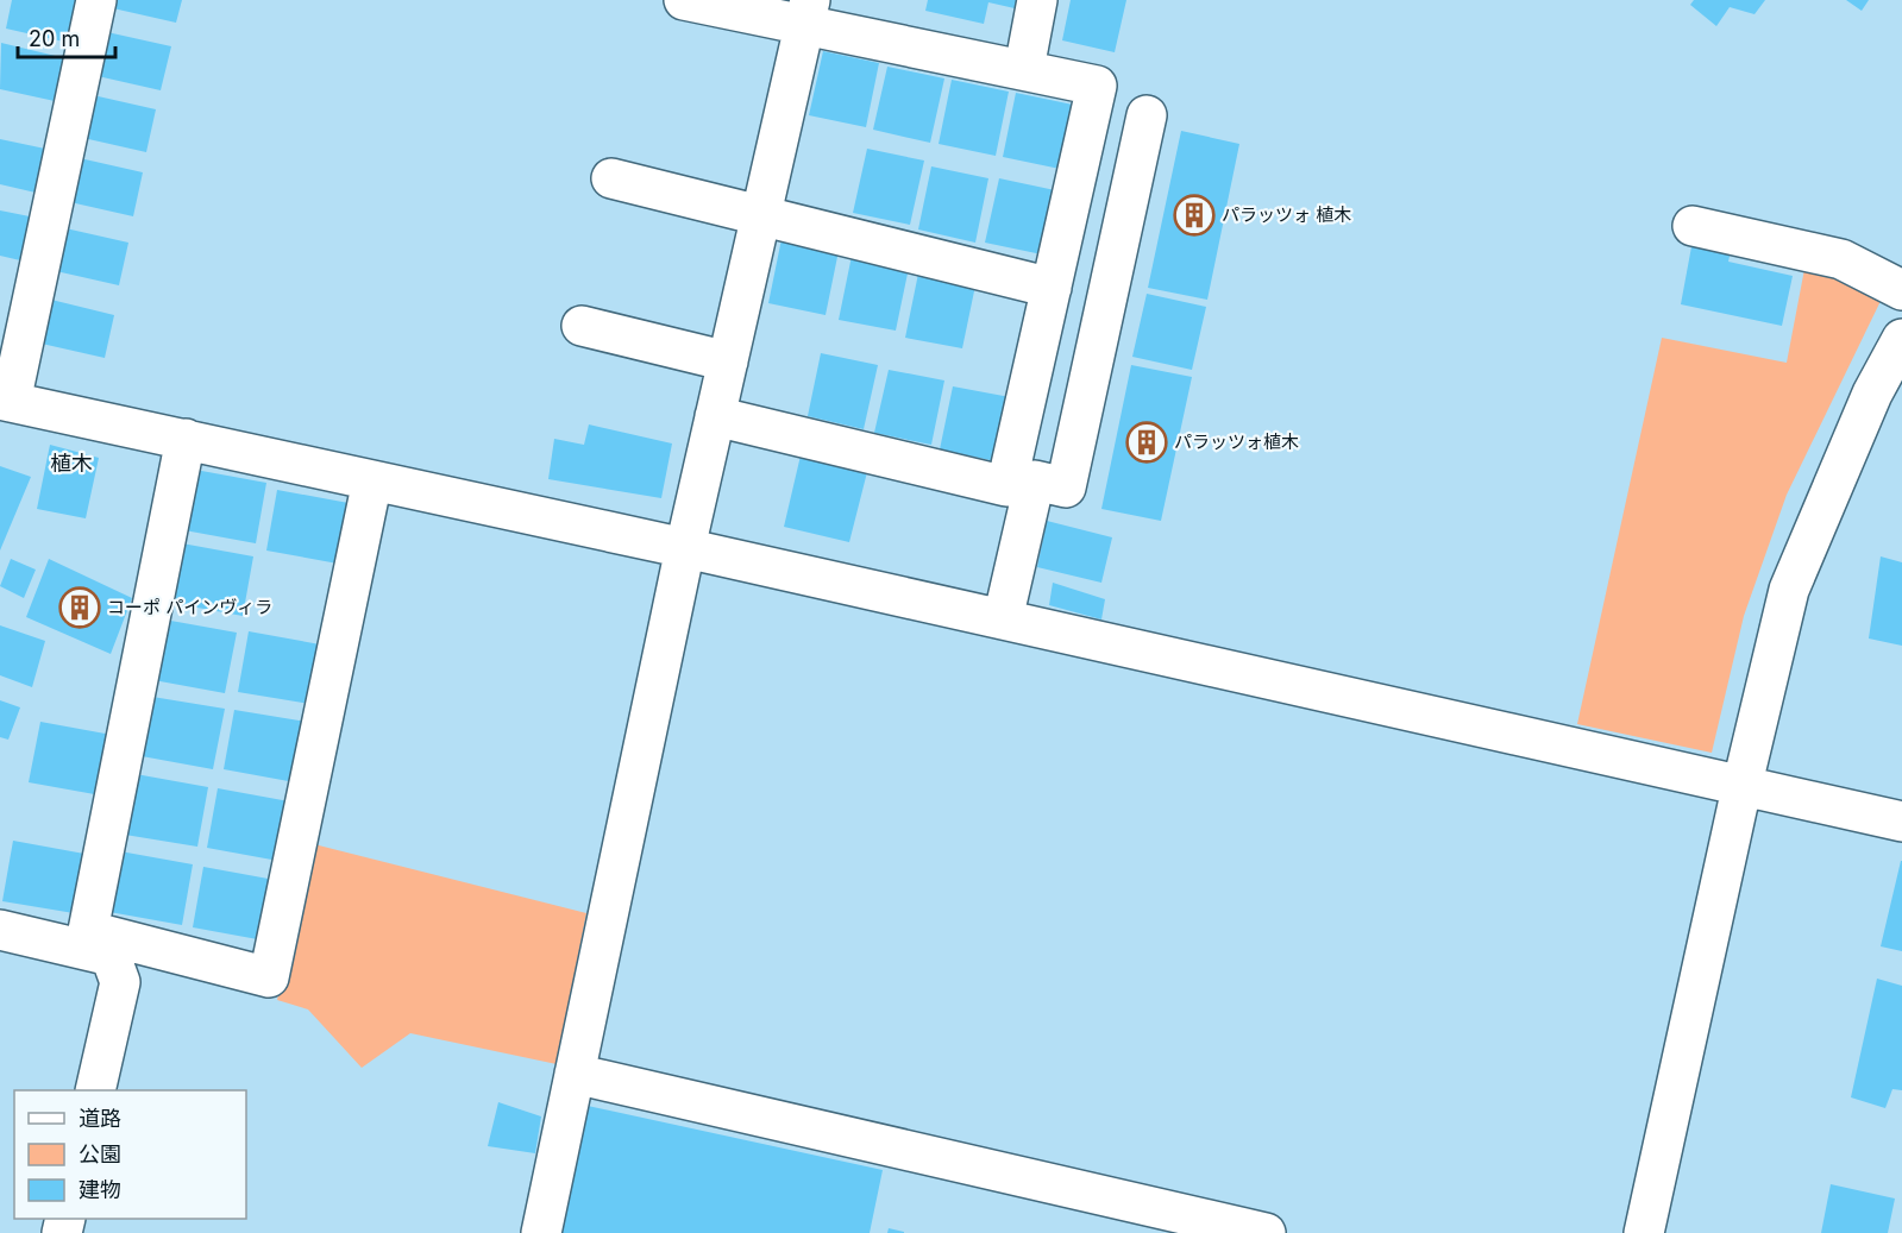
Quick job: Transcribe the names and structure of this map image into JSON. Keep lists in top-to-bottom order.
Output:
{
  "districts": ["植木"],
  "places": {
    "building": ["パラッツォ 植木", "パラッツォ植木", "コーポ パインヴィラ"]
  },
  "legend": ["道路", "公園", "建物"],
  "scale_bar": "20 m"
}
